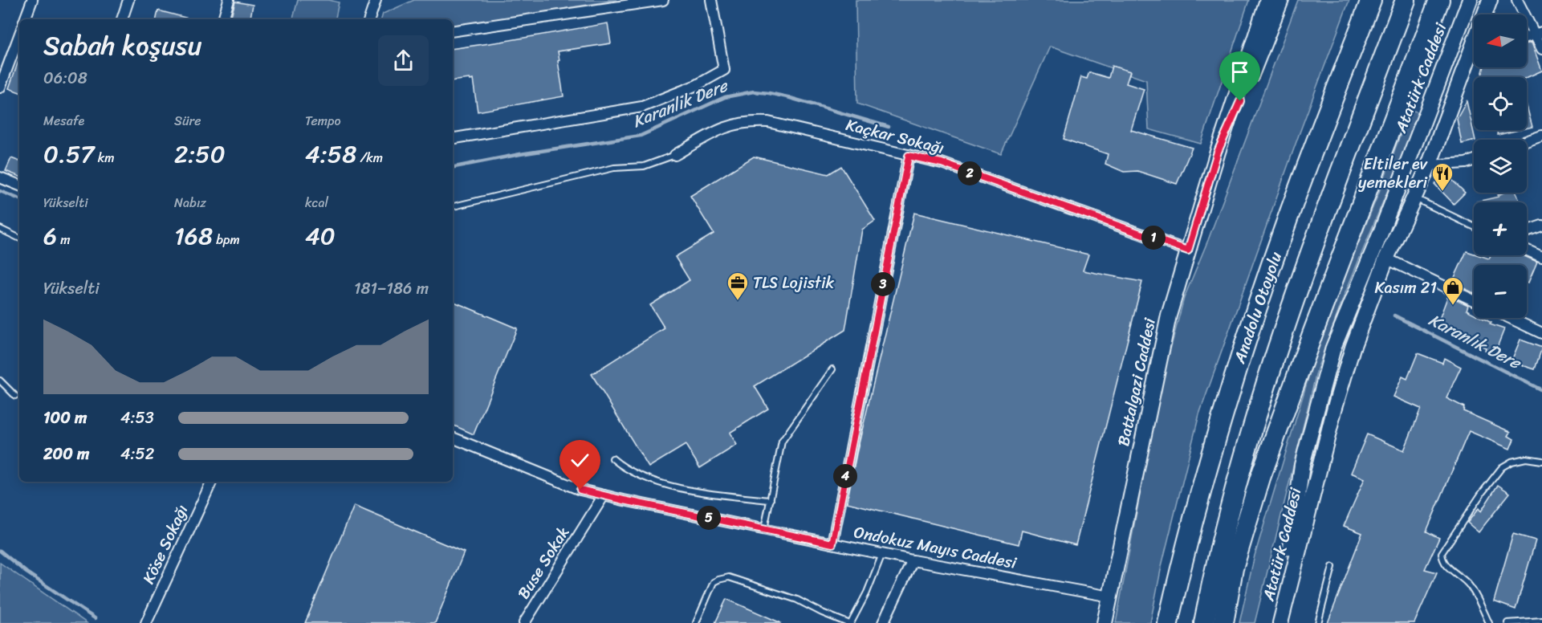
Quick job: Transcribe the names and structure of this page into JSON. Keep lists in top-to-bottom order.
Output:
{
  "streets": {
    "highway": ["Anadolu Otoyolu"],
    "main road": ["Atatürk Caddesi", "Battalgazi Caddesi"],
    "street": [
      "Kaçkar Sokağı",
      "Köse Sokağı",
      "Ondokuz Mayıs Caddesi",
      "Buse Sokak"
    ]
  },
  "crossings": [
    ["Kaçkar Sokağı", "Battalgazi Caddesi"],
    ["Battalgazi Caddesi", "Ondokuz Mayıs Caddesi"],
    ["Ondokuz Mayıs Caddesi", "Buse Sokak"]
  ],
  "water": ["Karanlık Dere"],
  "places": {
    "restaurant": ["Eltiler ev yemekleri"],
    "office": ["TLS Lojistik"],
    "shop": ["Kasım 21"]
  },
  "north": "left",
  "page": {
    "map_buttons": ["+", "−"],
    "heading": ["Sabah koşusu", "06:08"],
    "stats": [
      ["Mesafe", "0.57 km"],
      ["Süre", "2:50"],
      ["Tempo", "4:58 /km"],
      ["Yükselti", "6 m"],
      ["Nabız", "168 bpm"],
      ["kcal", "40"]
    ],
    "pins": [
      "2",
      "1",
      "3",
      "4",
      "5"
    ],
    "chart": ["Yükselti", "181–186 m"],
    "list": [
      {
        "name": "100 m",
        "note": "4:53"
      },
      {
        "name": "200 m",
        "note": "4:52"
      }
    ]
  }
}
